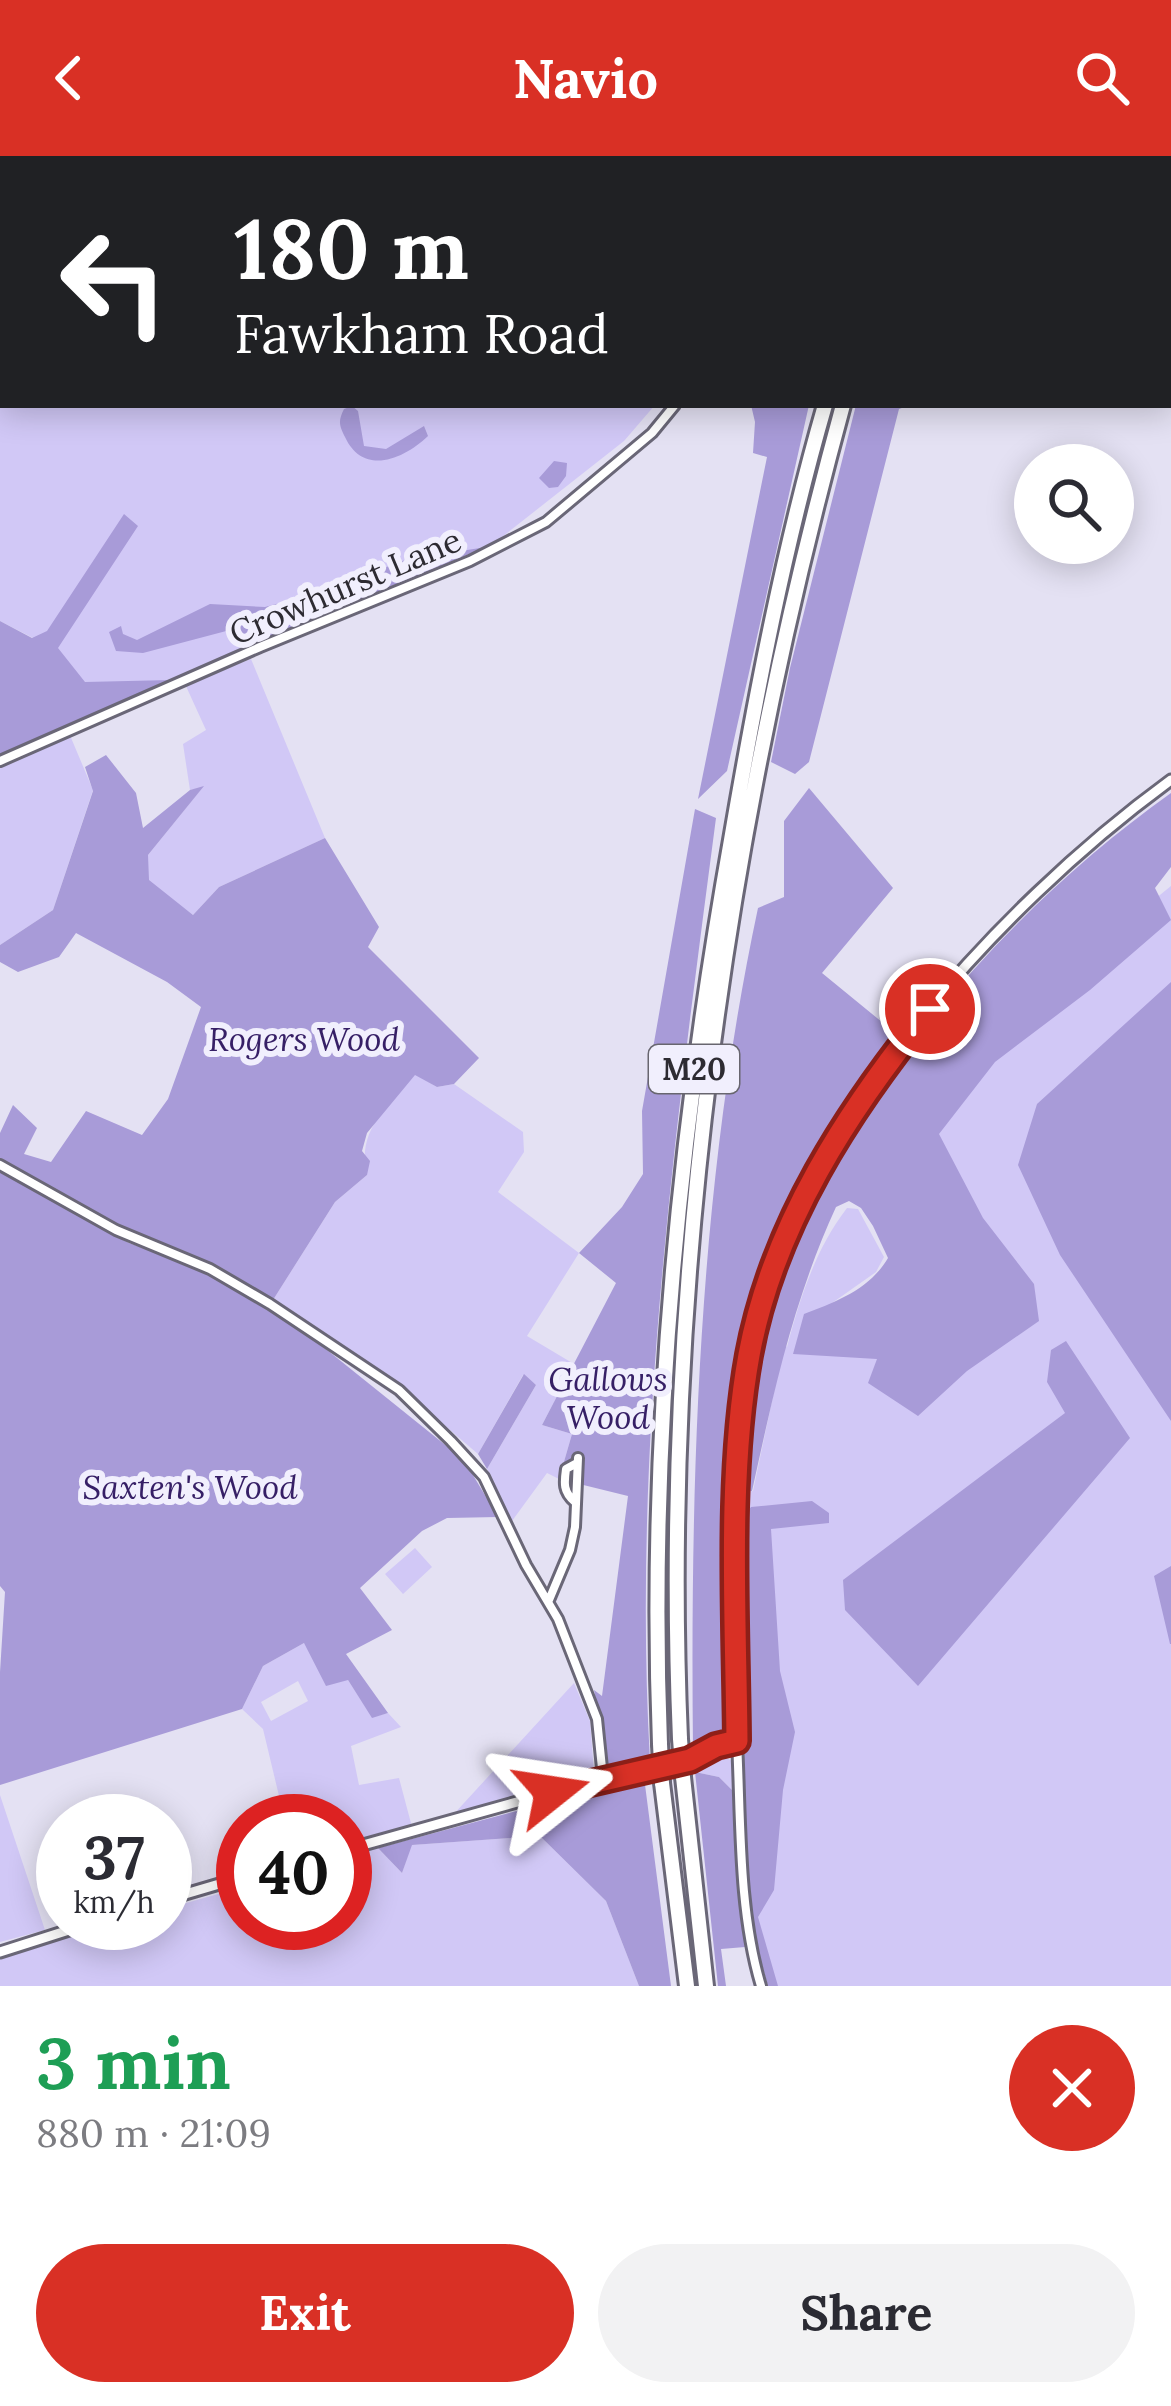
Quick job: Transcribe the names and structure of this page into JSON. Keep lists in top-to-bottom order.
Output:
{
  "streets": {
    "highway": ["M20"],
    "street": ["Crowhurst Lane"]
  },
  "parks": ["Rogers Wood", "Gallows Wood", "Saxten's Wood"],
  "page": {
    "header": "Navio",
    "turn": ["180 m", "Fawkham Road"],
    "speed": "37 km/h",
    "limit": "40",
    "heading": ["3 min", "880 m · 21:09"],
    "buttons": ["Exit", "Share"]
  }
}
